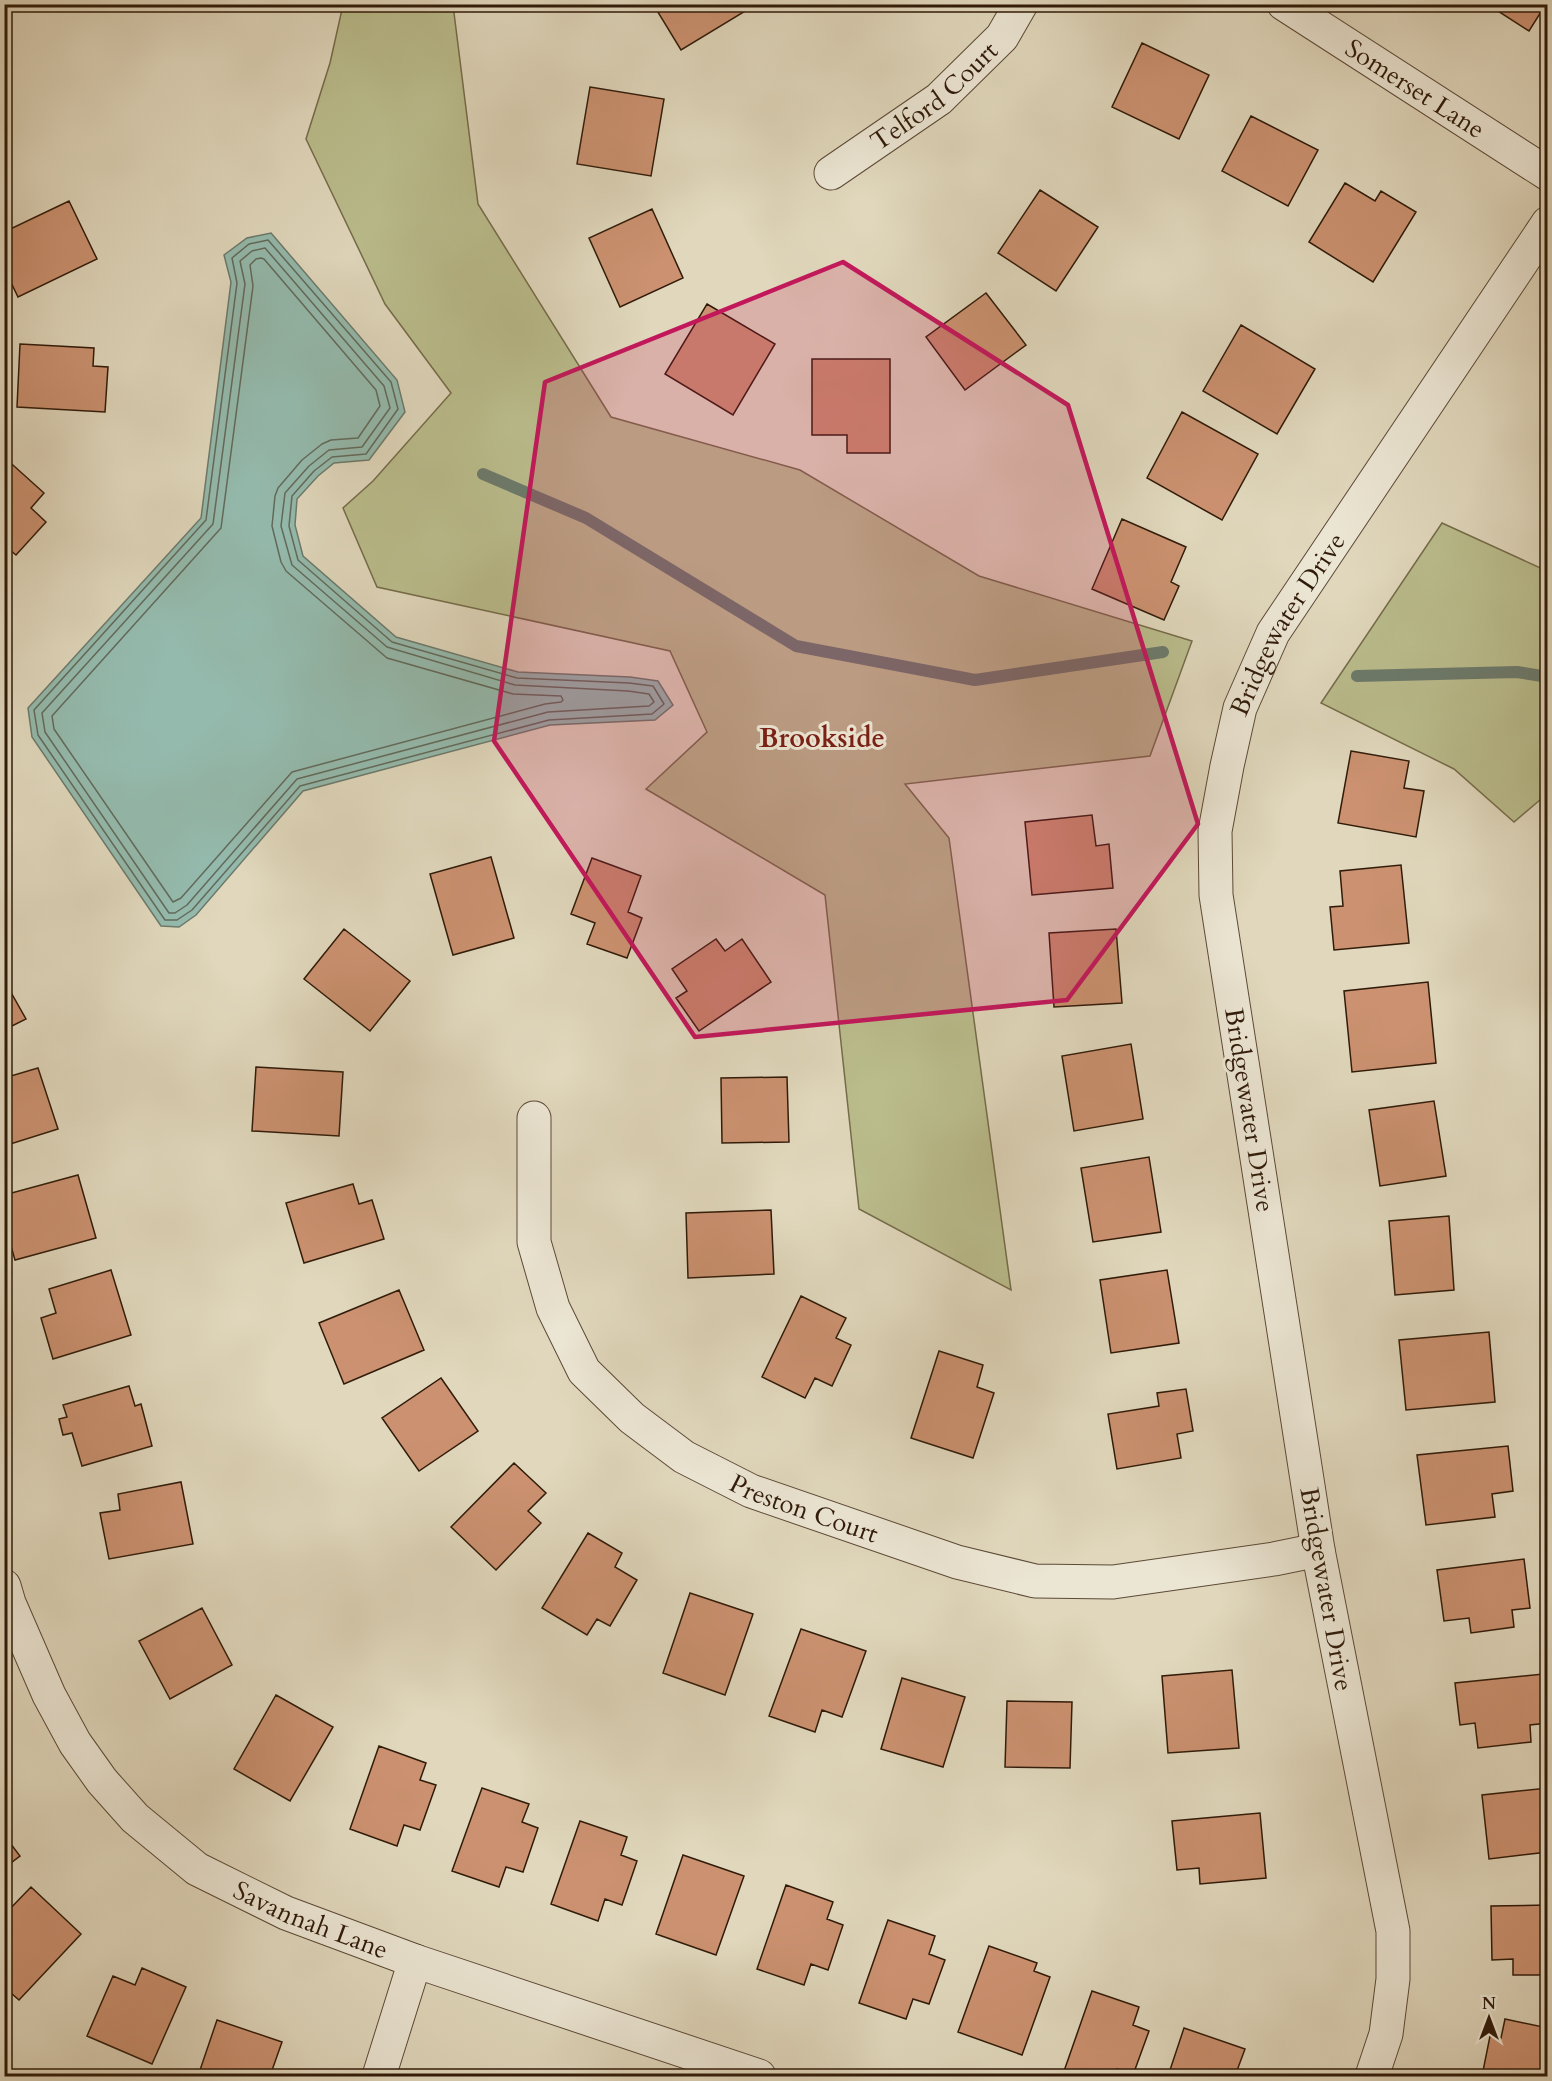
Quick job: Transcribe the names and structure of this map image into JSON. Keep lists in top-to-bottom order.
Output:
{
  "streets": {
    "street": [
      "Somerset Lane",
      "Telford Court",
      "Bridgewater Drive",
      "Preston Court",
      "Savannah Lane"
    ]
  },
  "crossings": [
    ["Bridgewater Drive", "Preston Court"]
  ],
  "districts": ["Brookside"],
  "north": "top"
}
